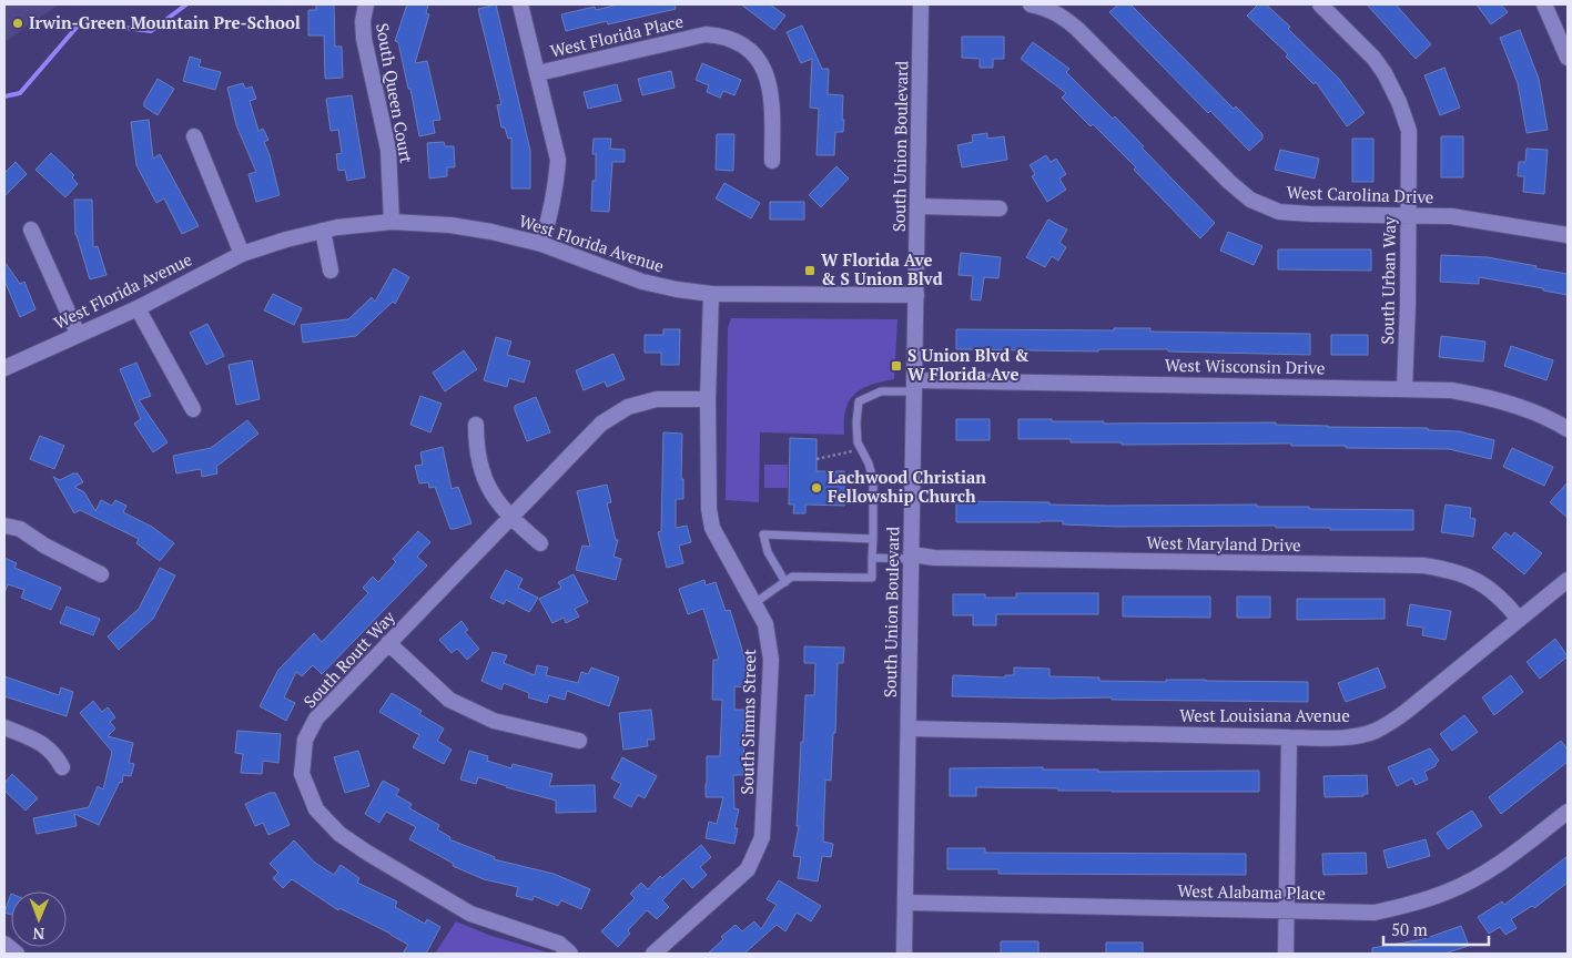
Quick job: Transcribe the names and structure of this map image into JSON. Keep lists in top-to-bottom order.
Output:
{
  "streets": {
    "street": [
      "West Florida Place",
      "South Queen Court",
      "South Union Boulevard",
      "West Carolina Drive",
      "West Florida Avenue",
      "South Urban Way",
      "West Wisconsin Drive",
      "West Maryland Drive",
      "South Routt Way",
      "West Louisiana Avenue",
      "South Simms Street",
      "West Alabama Place"
    ]
  },
  "crossings": [
    ["South Queen Court", "West Florida Avenue"],
    ["South Union Boulevard", "West Florida Avenue"],
    ["South Union Boulevard", "West Wisconsin Drive"],
    ["South Union Boulevard", "West Maryland Drive"],
    ["South Union Boulevard", "West Louisiana Avenue"],
    ["South Union Boulevard", "West Alabama Place"],
    ["West Carolina Drive", "South Urban Way"],
    ["West Florida Avenue", "South Simms Street"],
    ["South Urban Way", "West Wisconsin Drive"],
    ["West Maryland Drive", "West Louisiana Avenue"],
    ["South Routt Way", "South Simms Street"]
  ],
  "places": {
    "other": ["Irwin-Green Mountain Pre-School", "Lachwood Christian Fellowship Church"],
    "transit": ["W Florida Ave & S Union Blvd", "S Union Blvd & W Florida Ave"]
  },
  "scale_bar": "50 m",
  "north": "bottom"
}
